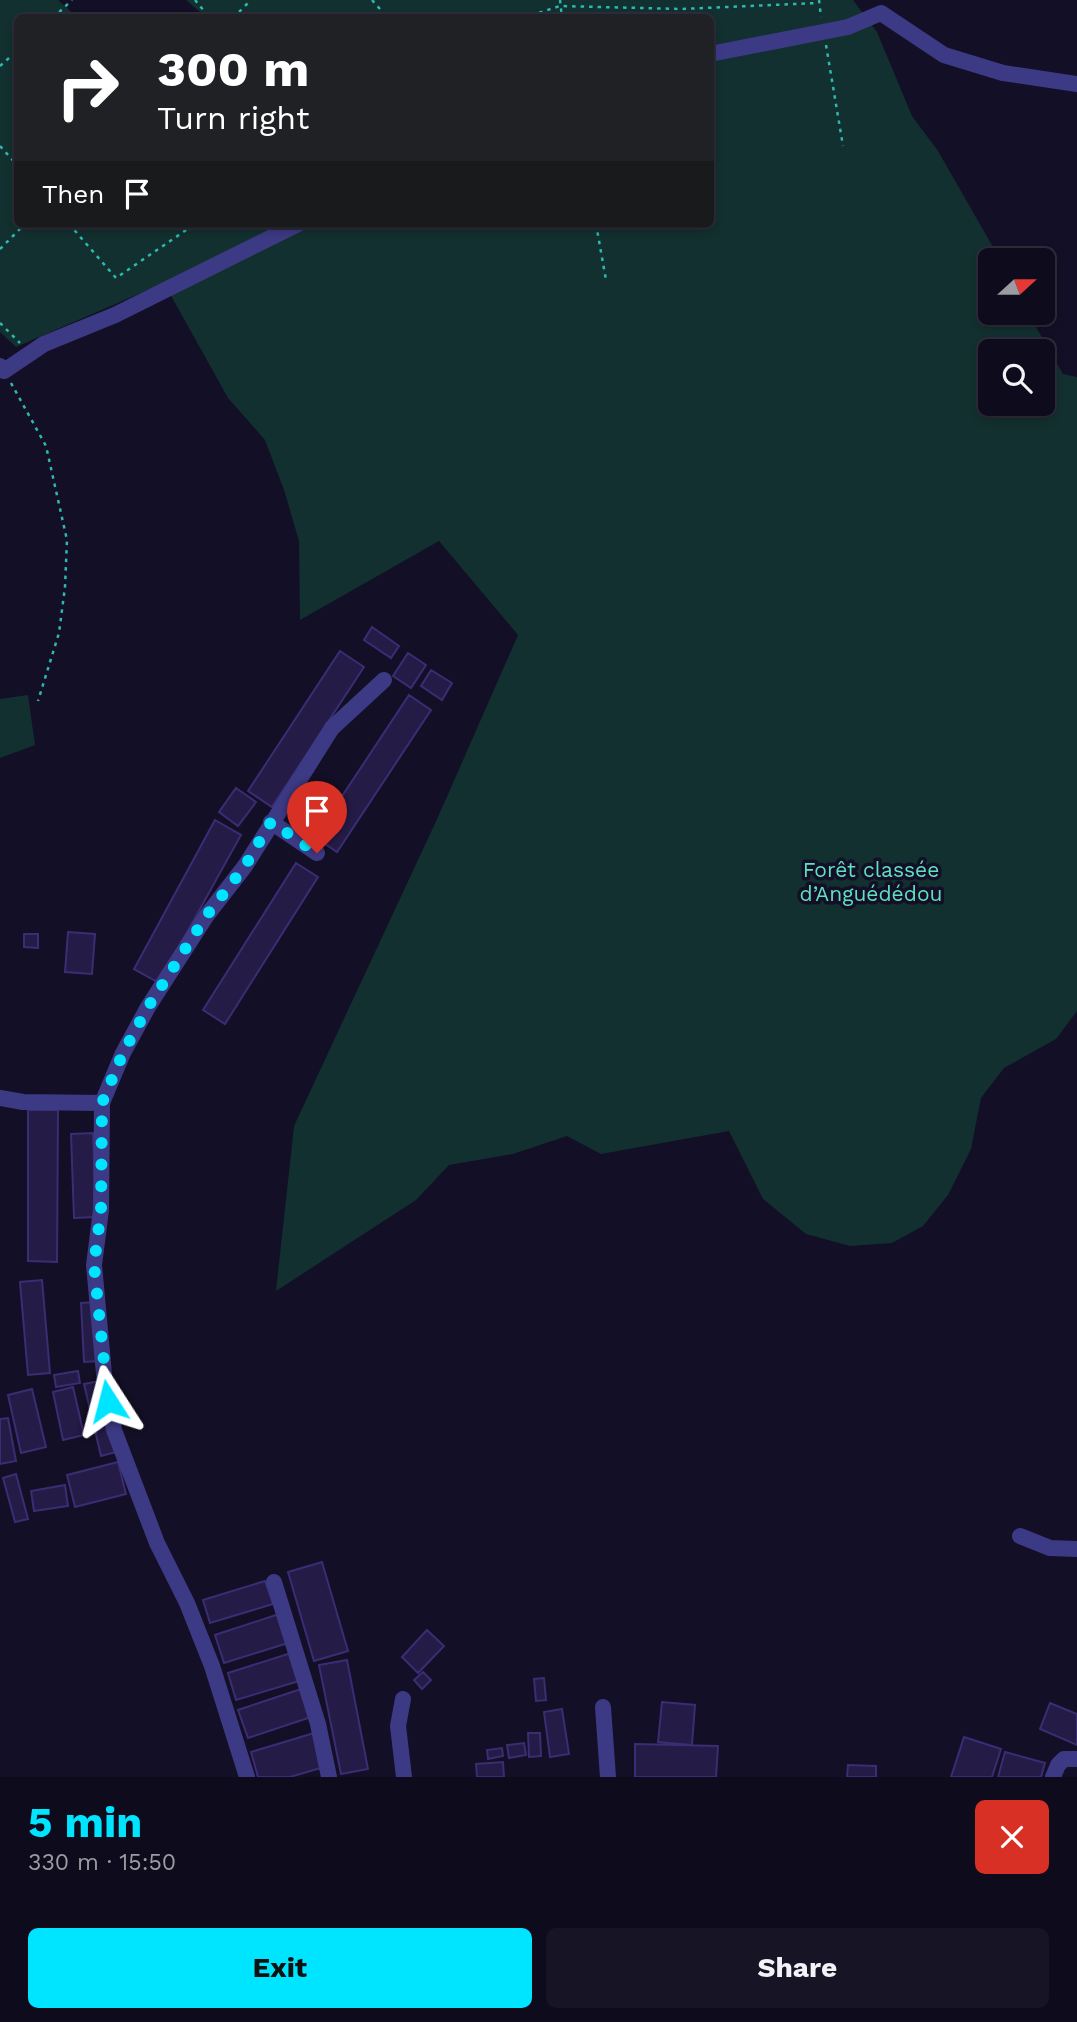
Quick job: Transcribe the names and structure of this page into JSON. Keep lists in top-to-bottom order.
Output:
{
  "parks": ["Forêt classée d’Anguédédou"],
  "north": "right",
  "page": {
    "turn": ["300 m", "Turn right"],
    "then": "Then",
    "heading": ["5 min", "330 m · 15:50"],
    "buttons": ["Exit", "Share"]
  }
}
